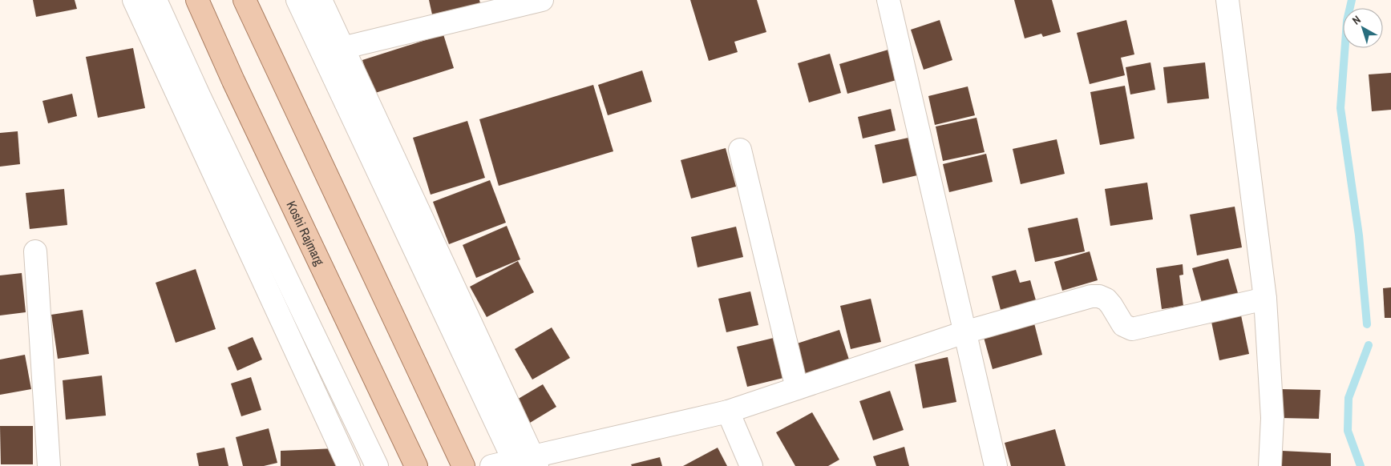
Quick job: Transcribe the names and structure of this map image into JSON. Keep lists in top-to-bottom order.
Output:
{
  "streets": {
    "main road": ["Koshi Rajmarg"]
  },
  "north": "top left"
}
